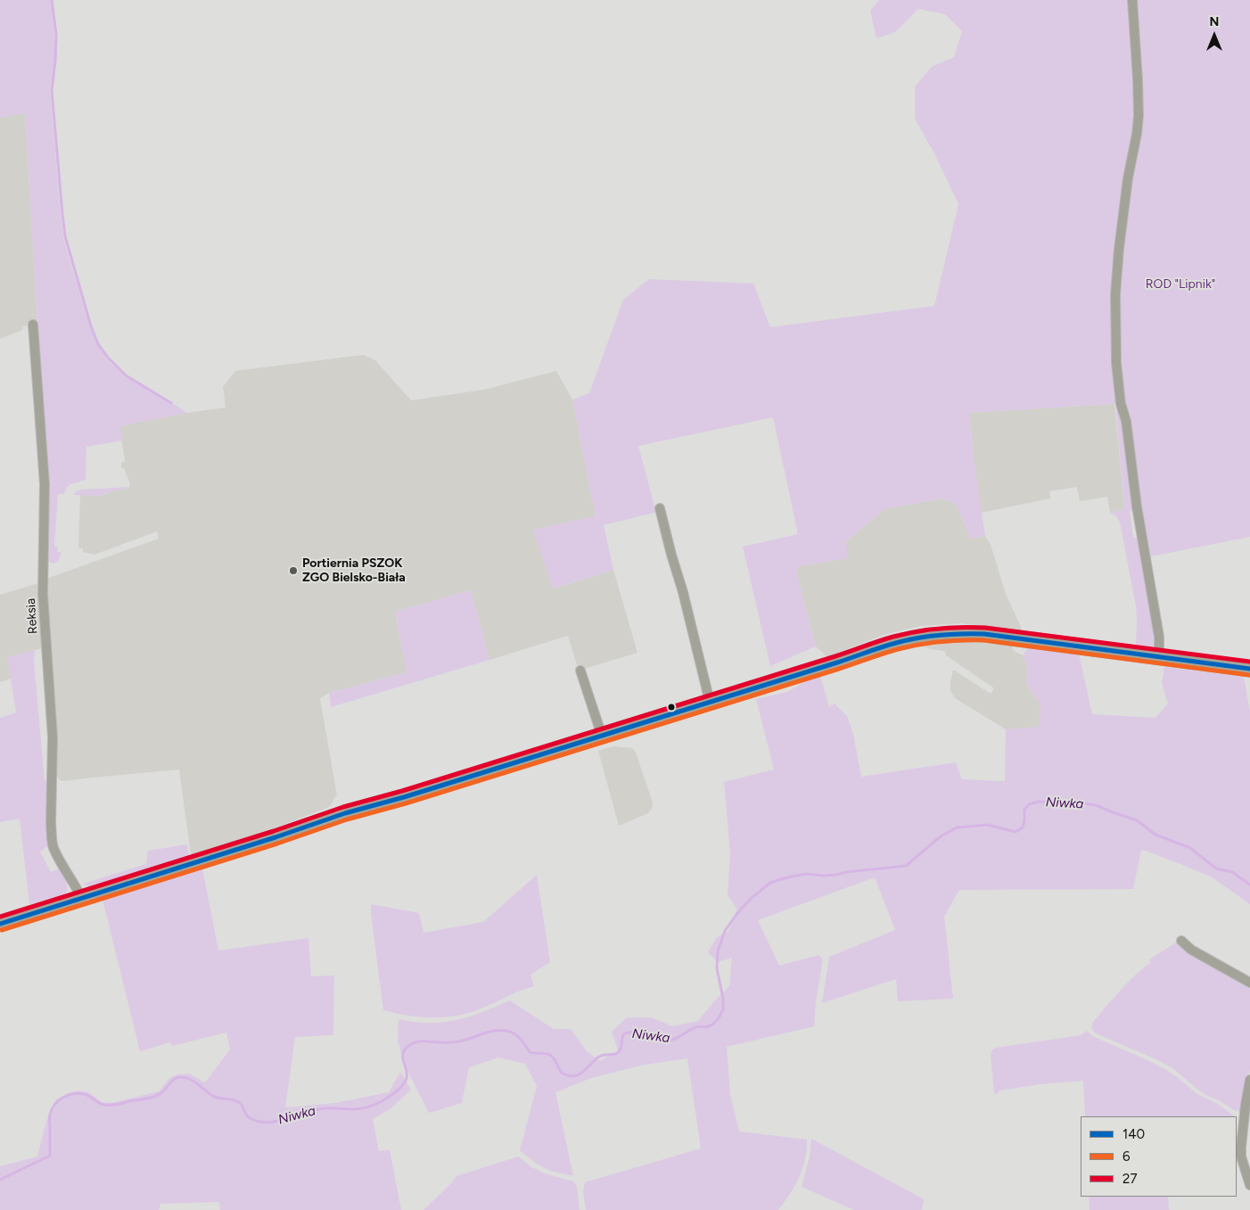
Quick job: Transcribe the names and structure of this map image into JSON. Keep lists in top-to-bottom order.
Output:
{
  "streets": {
    "street": ["Reksia"]
  },
  "water": ["Niwka"],
  "parks": ["ROD \"Lipnik\""],
  "places": ["Portiernia PSZOK ZGO Bielsko-Biała"],
  "lines": ["transit line 27", "transit line 140", "transit line 6"],
  "legend": ["140", "6", "27"],
  "north": "top"
}
